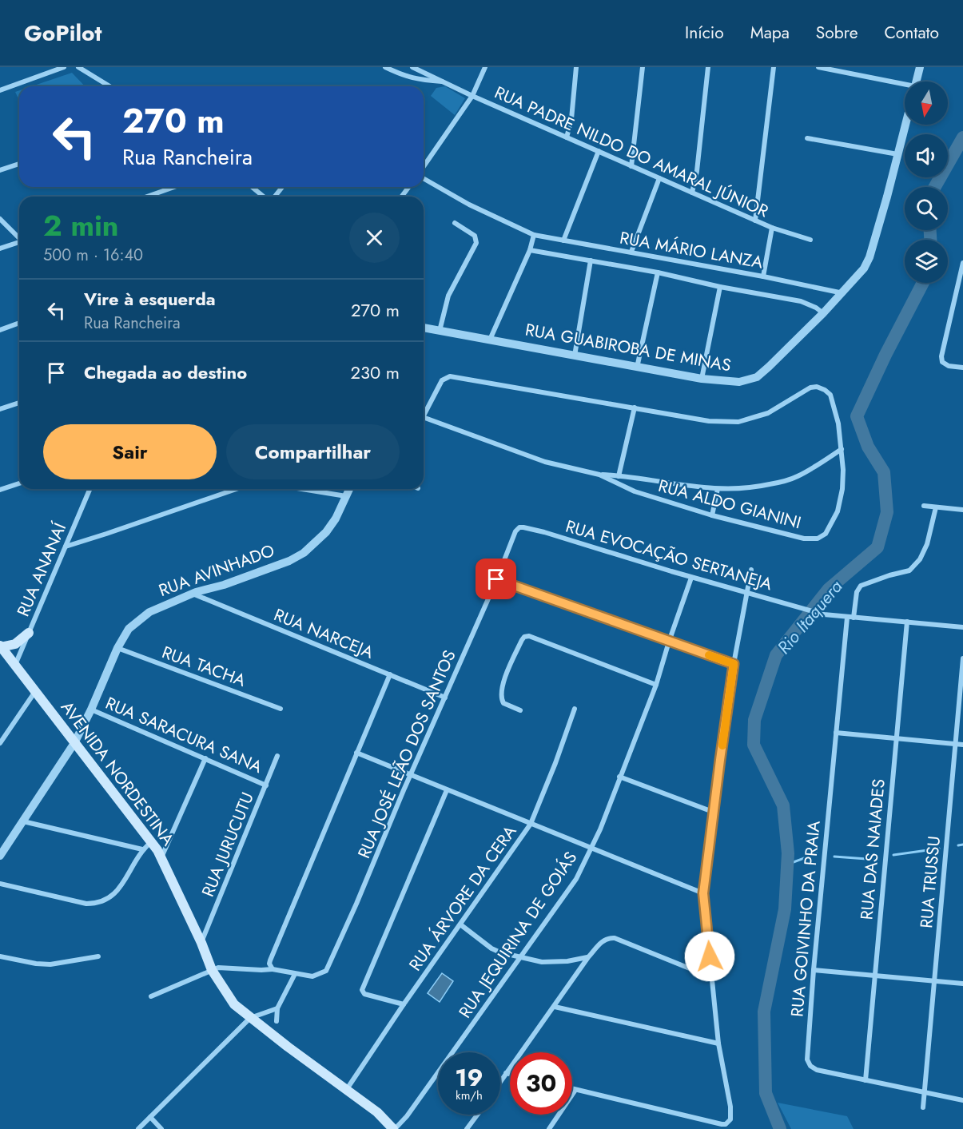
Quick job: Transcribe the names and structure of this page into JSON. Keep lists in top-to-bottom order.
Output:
{
  "streets": {
    "main road": ["AVENIDA NORDESTINA"],
    "street": [
      "RUA PADRE NILDO DO AMARAL JÚNIOR",
      "RUA MÁRIO LANZA",
      "RUA GUABIROBA DE MINAS",
      "RUA ALDO GIANINI",
      "RUA EVOCAÇÃO SERTANEJA",
      "RUA ANANAÍ",
      "RUA AVINHADO",
      "RUA NARCEJA",
      "RUA TACHA",
      "RUA SARACURA SANA",
      "RUA JOSÉ LEÃO DOS SANTOS",
      "RUA JURUCUTU",
      "RUA DAS NAIADES",
      "RUA TRUSSU",
      "RUA ÁRVORE DA CERA",
      "RUA GOIVINHO DA PRAIA",
      "RUA JEQUIRINA DE GOIÁS"
    ]
  },
  "crossings": [
    ["RUA MÁRIO LANZA", "RUA GUABIROBA DE MINAS"],
    ["RUA EVOCAÇÃO SERTANEJA", "RUA JOSÉ LEÃO DOS SANTOS"],
    ["RUA EVOCAÇÃO SERTANEJA", "RUA DAS NAIADES"],
    ["RUA EVOCAÇÃO SERTANEJA", "RUA GOIVINHO DA PRAIA"],
    ["RUA EVOCAÇÃO SERTANEJA", "RUA JEQUIRINA DE GOIÁS"],
    ["RUA ANANAÍ", "AVENIDA NORDESTINA"],
    ["RUA AVINHADO", "RUA NARCEJA"],
    ["RUA AVINHADO", "RUA TACHA"],
    ["RUA AVINHADO", "RUA SARACURA SANA"],
    ["RUA AVINHADO", "AVENIDA NORDESTINA"],
    ["RUA NARCEJA", "RUA JOSÉ LEÃO DOS SANTOS"],
    ["RUA SARACURA SANA", "RUA JURUCUTU"],
    ["RUA JOSÉ LEÃO DOS SANTOS", "AVENIDA NORDESTINA"],
    ["AVENIDA NORDESTINA", "RUA JURUCUTU"],
    ["AVENIDA NORDESTINA", "RUA ÁRVORE DA CERA"],
    ["AVENIDA NORDESTINA", "RUA JEQUIRINA DE GOIÁS"],
    ["RUA DAS NAIADES", "RUA GOIVINHO DA PRAIA"],
    ["RUA TRUSSU", "RUA GOIVINHO DA PRAIA"]
  ],
  "water": ["Rio Itaquera"],
  "north": "bottom",
  "page": {
    "header": "GoPilot",
    "nav": [
      "Início",
      "Mapa",
      "Sobre",
      "Contato"
    ],
    "turn": ["270 m", "Rua Rancheira"],
    "heading": ["2 min", "500 m · 16:40"],
    "list": [
      {
        "name": "Vire à esquerda",
        "note": "Rua Rancheira",
        "value": "270 m"
      },
      {
        "name": "Chegada ao destino",
        "value": "230 m"
      }
    ],
    "buttons": ["Sair", "Compartilhar"],
    "speed": "19 km/h",
    "limit": "30"
  }
}
